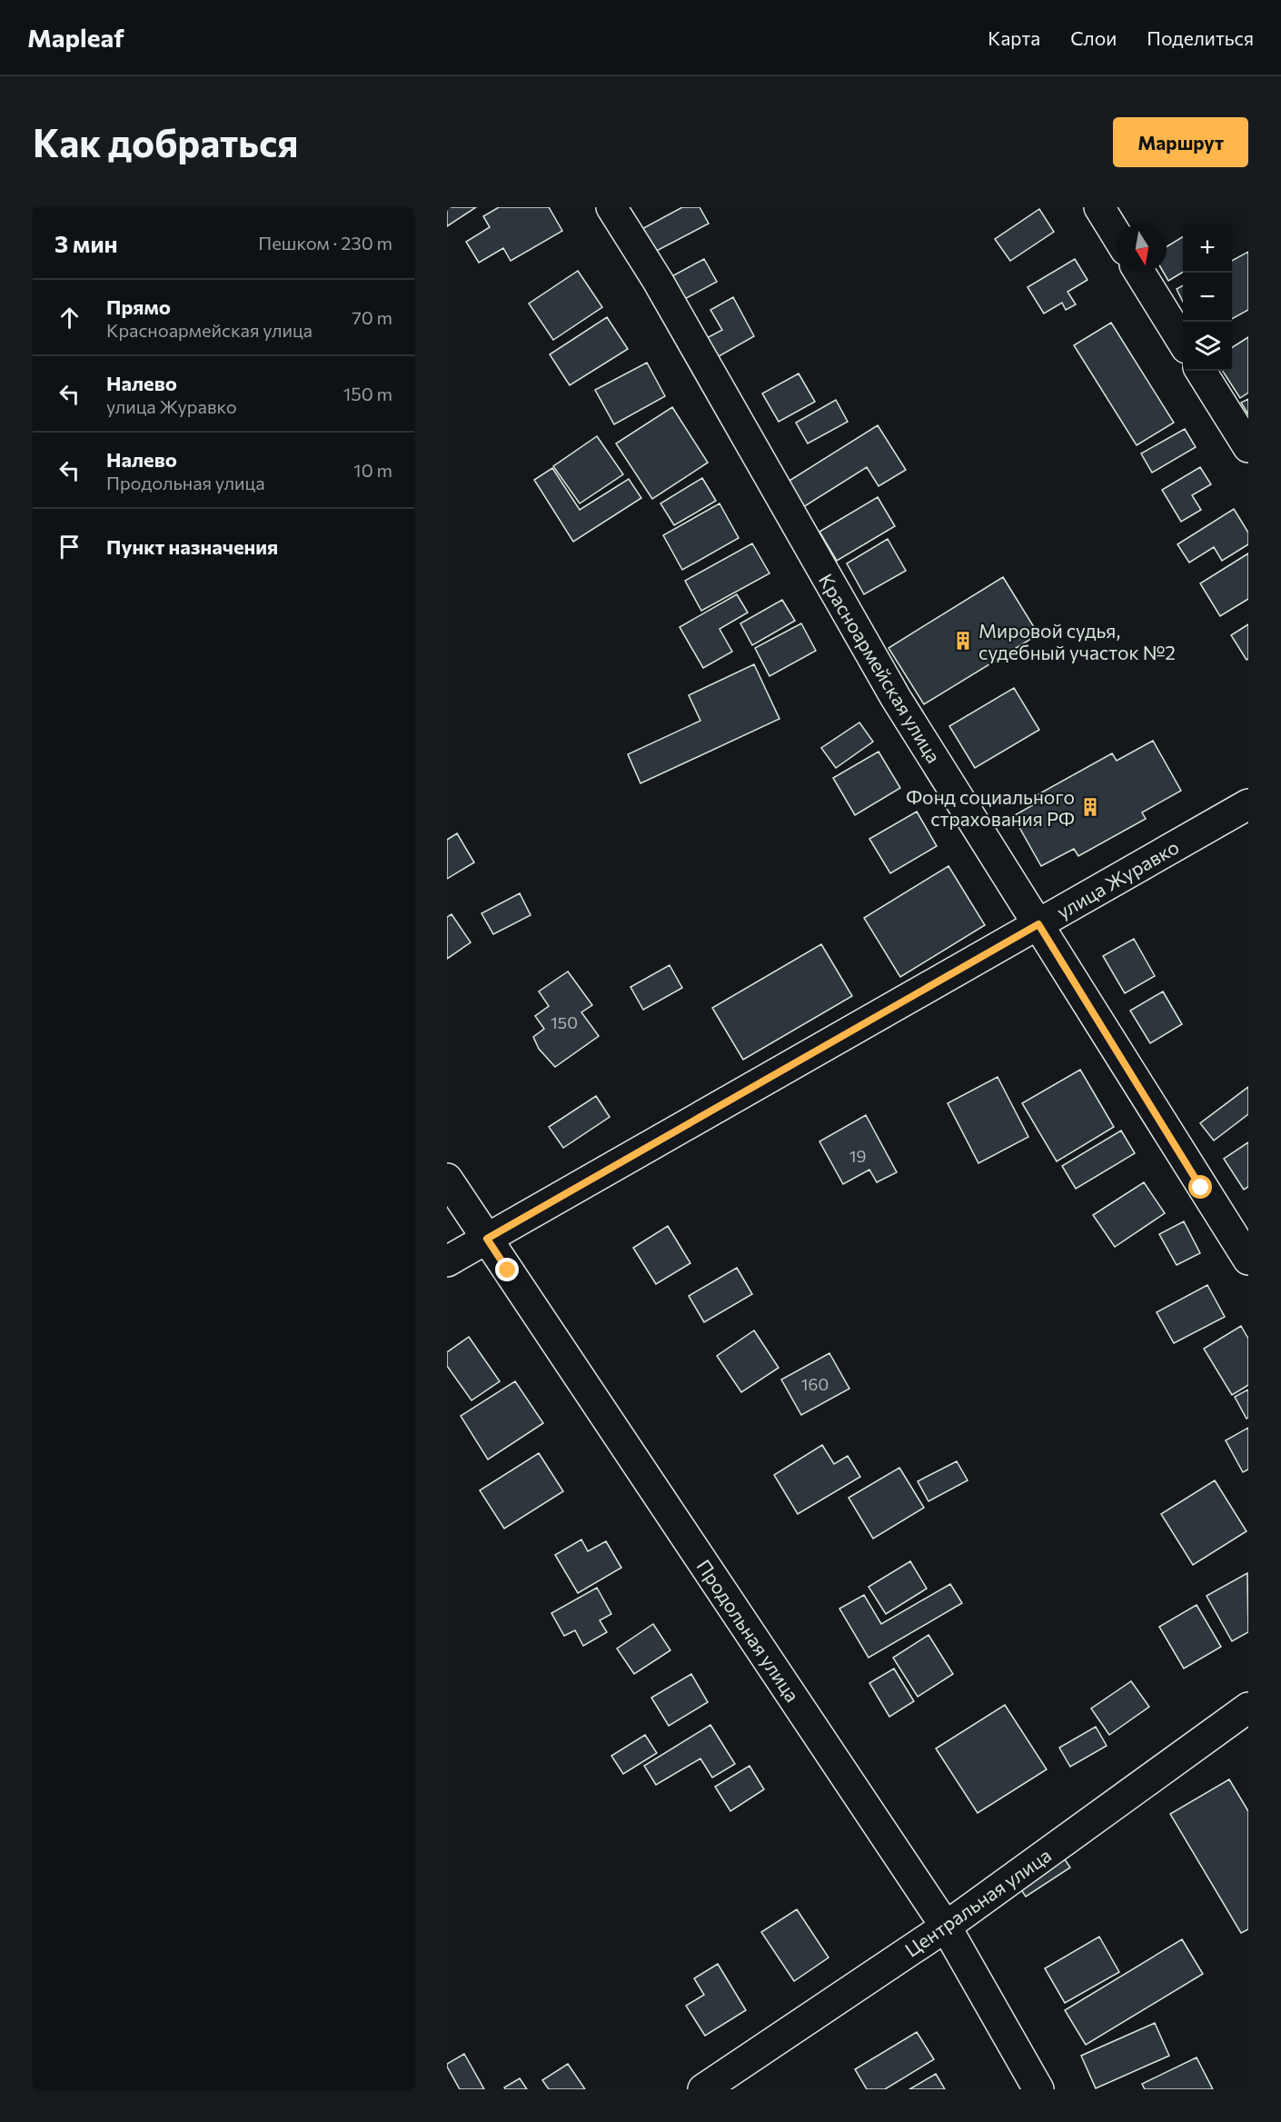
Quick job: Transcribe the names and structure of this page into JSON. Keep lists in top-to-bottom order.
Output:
{
  "streets": {
    "street": [
      "Красноармейская улица",
      "улица Журавко",
      "Продольная улица",
      "Центральная улица"
    ]
  },
  "crossings": [
    ["Красноармейская улица", "улица Журавко"],
    ["улица Журавко", "Продольная улица"],
    ["Продольная улица", "Центральная улица"]
  ],
  "places": {
    "building": ["Мировой судья, судебный участок №2", "Фонд социального страхования РФ"]
  },
  "house_numbers": ["150", "19", "160"],
  "north": "bottom",
  "page": {
    "header": "Mapleaf",
    "nav": ["Карта", "Слои", "Поделиться"],
    "buttons": "Маршрут",
    "title": "Как добраться",
    "heading": ["3 мин", "Пешком · 230 m"],
    "map_buttons": ["+", "−"],
    "list": [
      ["Прямо", "Красноармейская улица", "70 m"],
      ["Налево", "улица Журавко", "150 m"],
      ["Налево", "Продольная улица", "10 m"],
      "Пункт назначения"
    ]
  }
}
